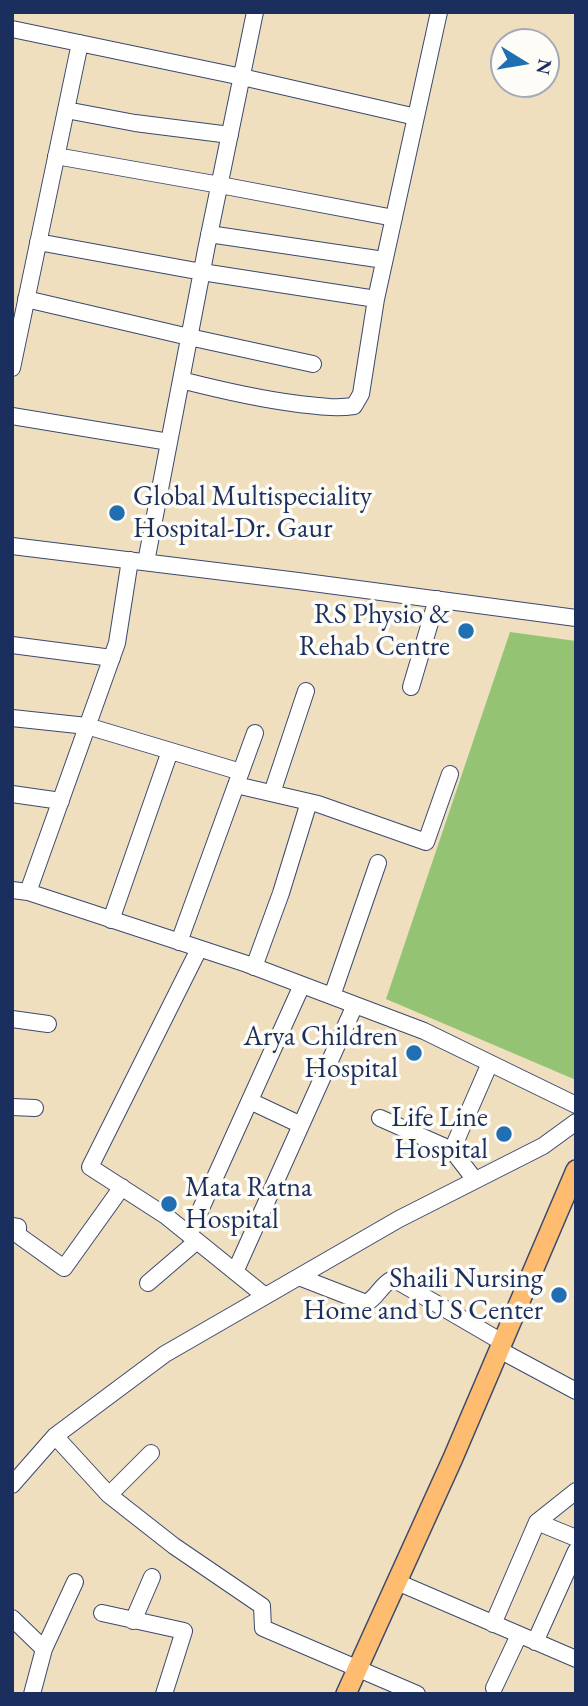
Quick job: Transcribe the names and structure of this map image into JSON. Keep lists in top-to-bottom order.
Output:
{
  "places": [
    "Global Multispeciality Hospital-Dr. Gaur",
    "RS Physio & Rehab Centre",
    "Arya Children Hospital",
    "Life Line Hospital",
    "Mata Ratna Hospital",
    "Shaili Nursing Home and U S Center"
  ],
  "north": "right"
}
